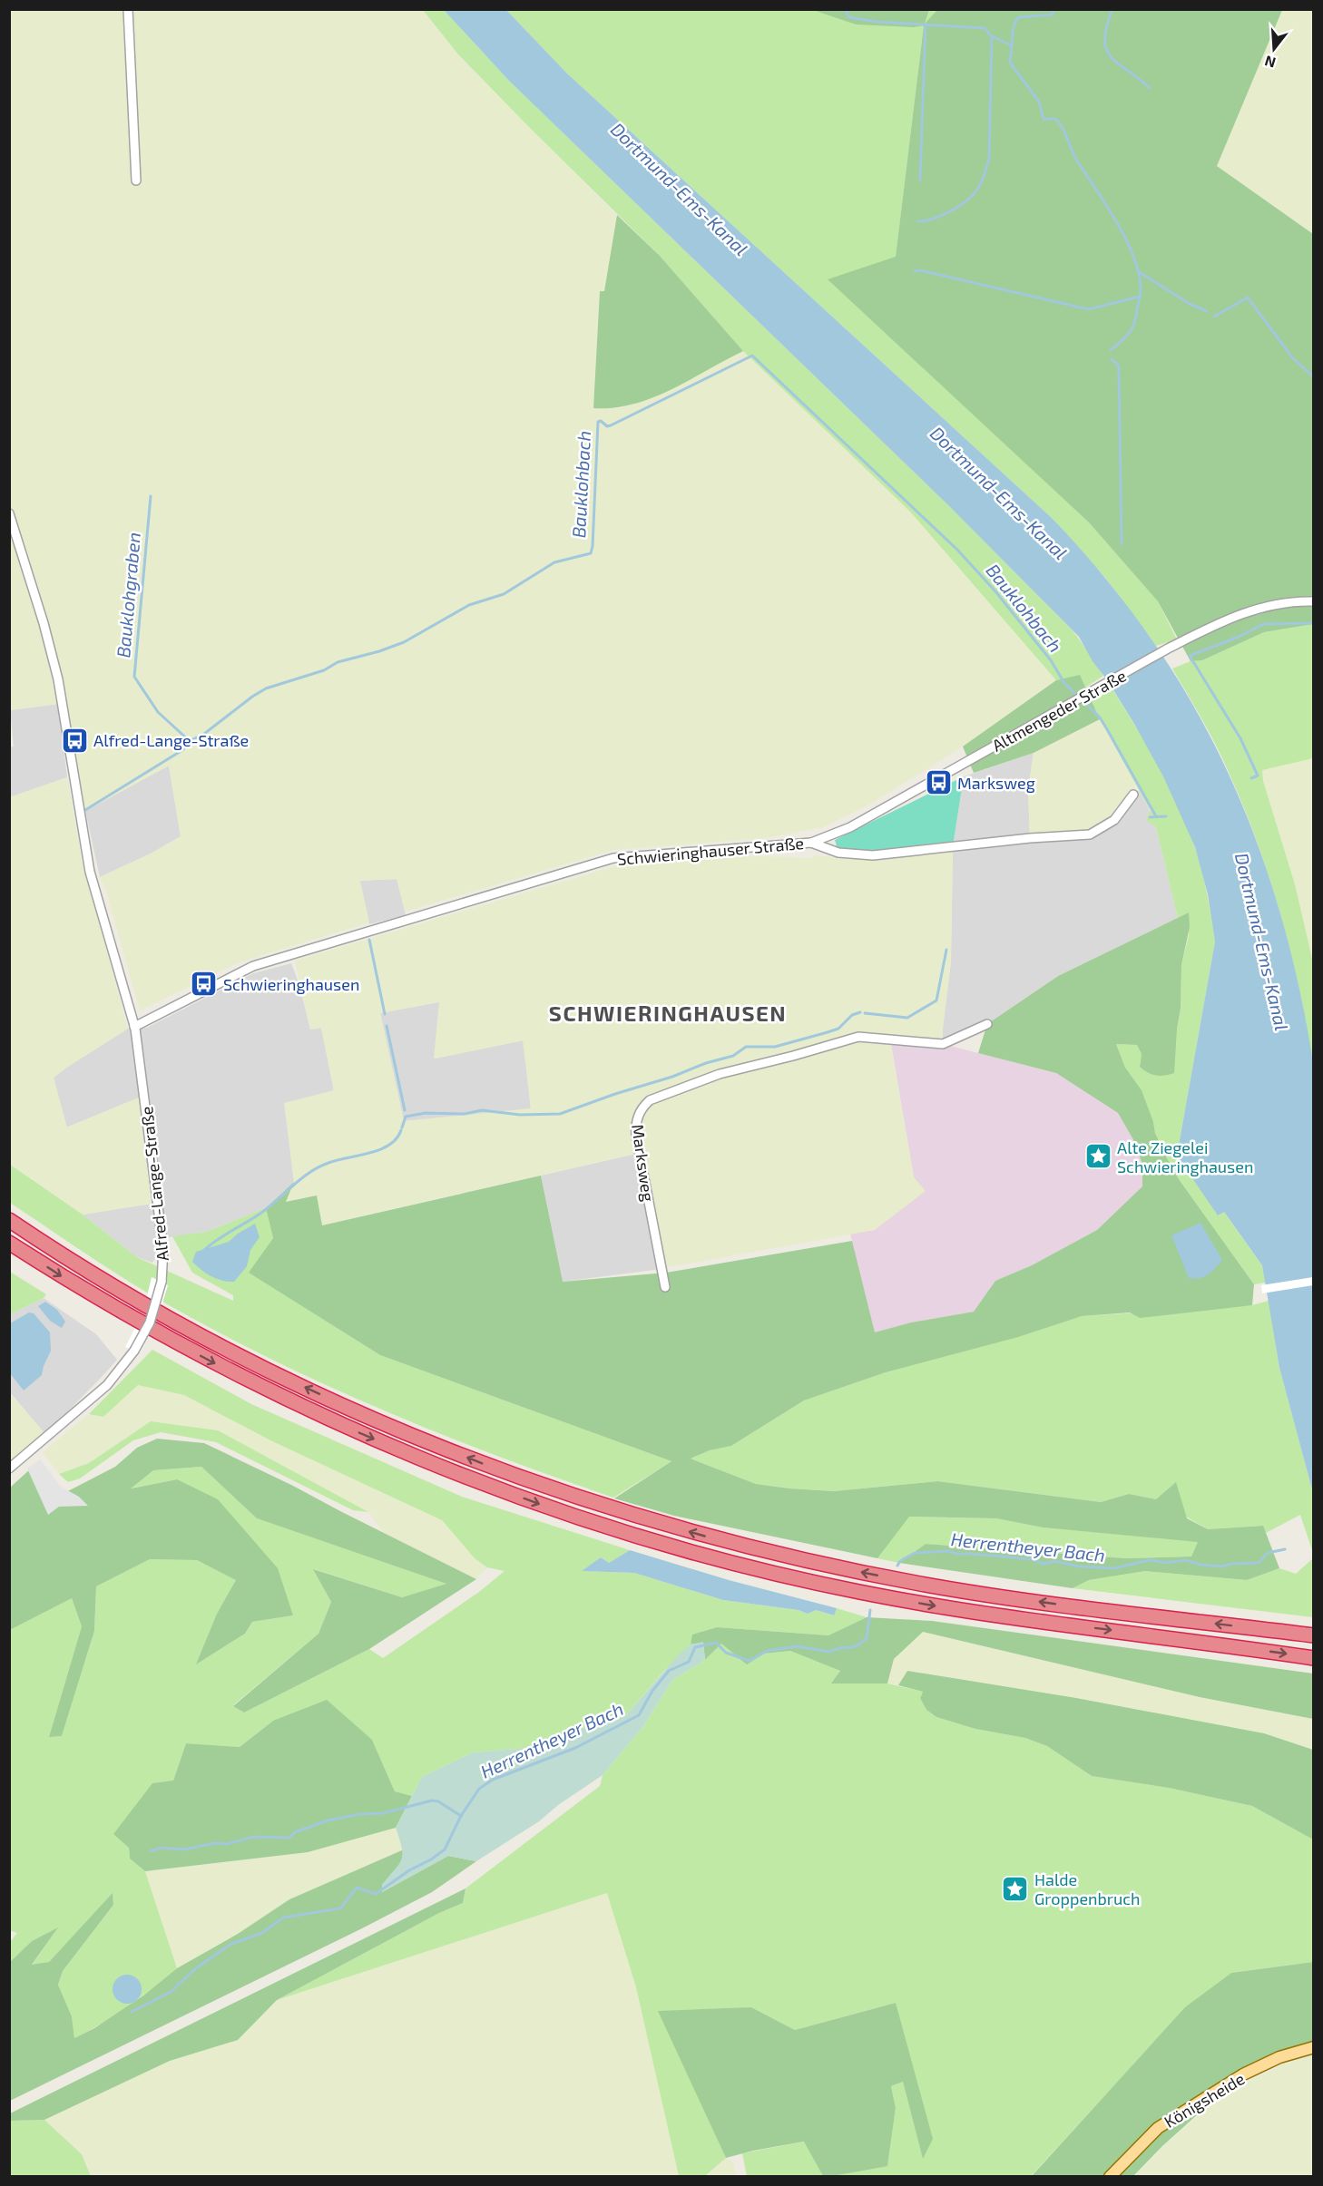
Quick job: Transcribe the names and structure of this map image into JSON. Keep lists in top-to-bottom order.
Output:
{
  "streets": {
    "main road": ["Königsheide"],
    "street": [
      "Altmengeder Straße",
      "Schwieringhauser Straße",
      "Marksweg",
      "Alfred-Lange-Straße"
    ]
  },
  "crossings": [
    ["Altmengeder Straße", "Schwieringhauser Straße"],
    ["Schwieringhauser Straße", "Alfred-Lange-Straße"]
  ],
  "districts": ["SCHWIERINGHAUSEN"],
  "water": [
    "Dortmund-Ems-Kanal",
    "Bauklohbach",
    "Bauklohgraben",
    "Herrentheyer Bach"
  ],
  "places": {
    "bus stop": ["Alfred-Lange-Straße", "Marksweg", "Schwieringhausen"],
    "place": ["Alte Ziegelei Schwieringhausen", "Halde Groppenbruch"]
  },
  "north": "bottom"
}
